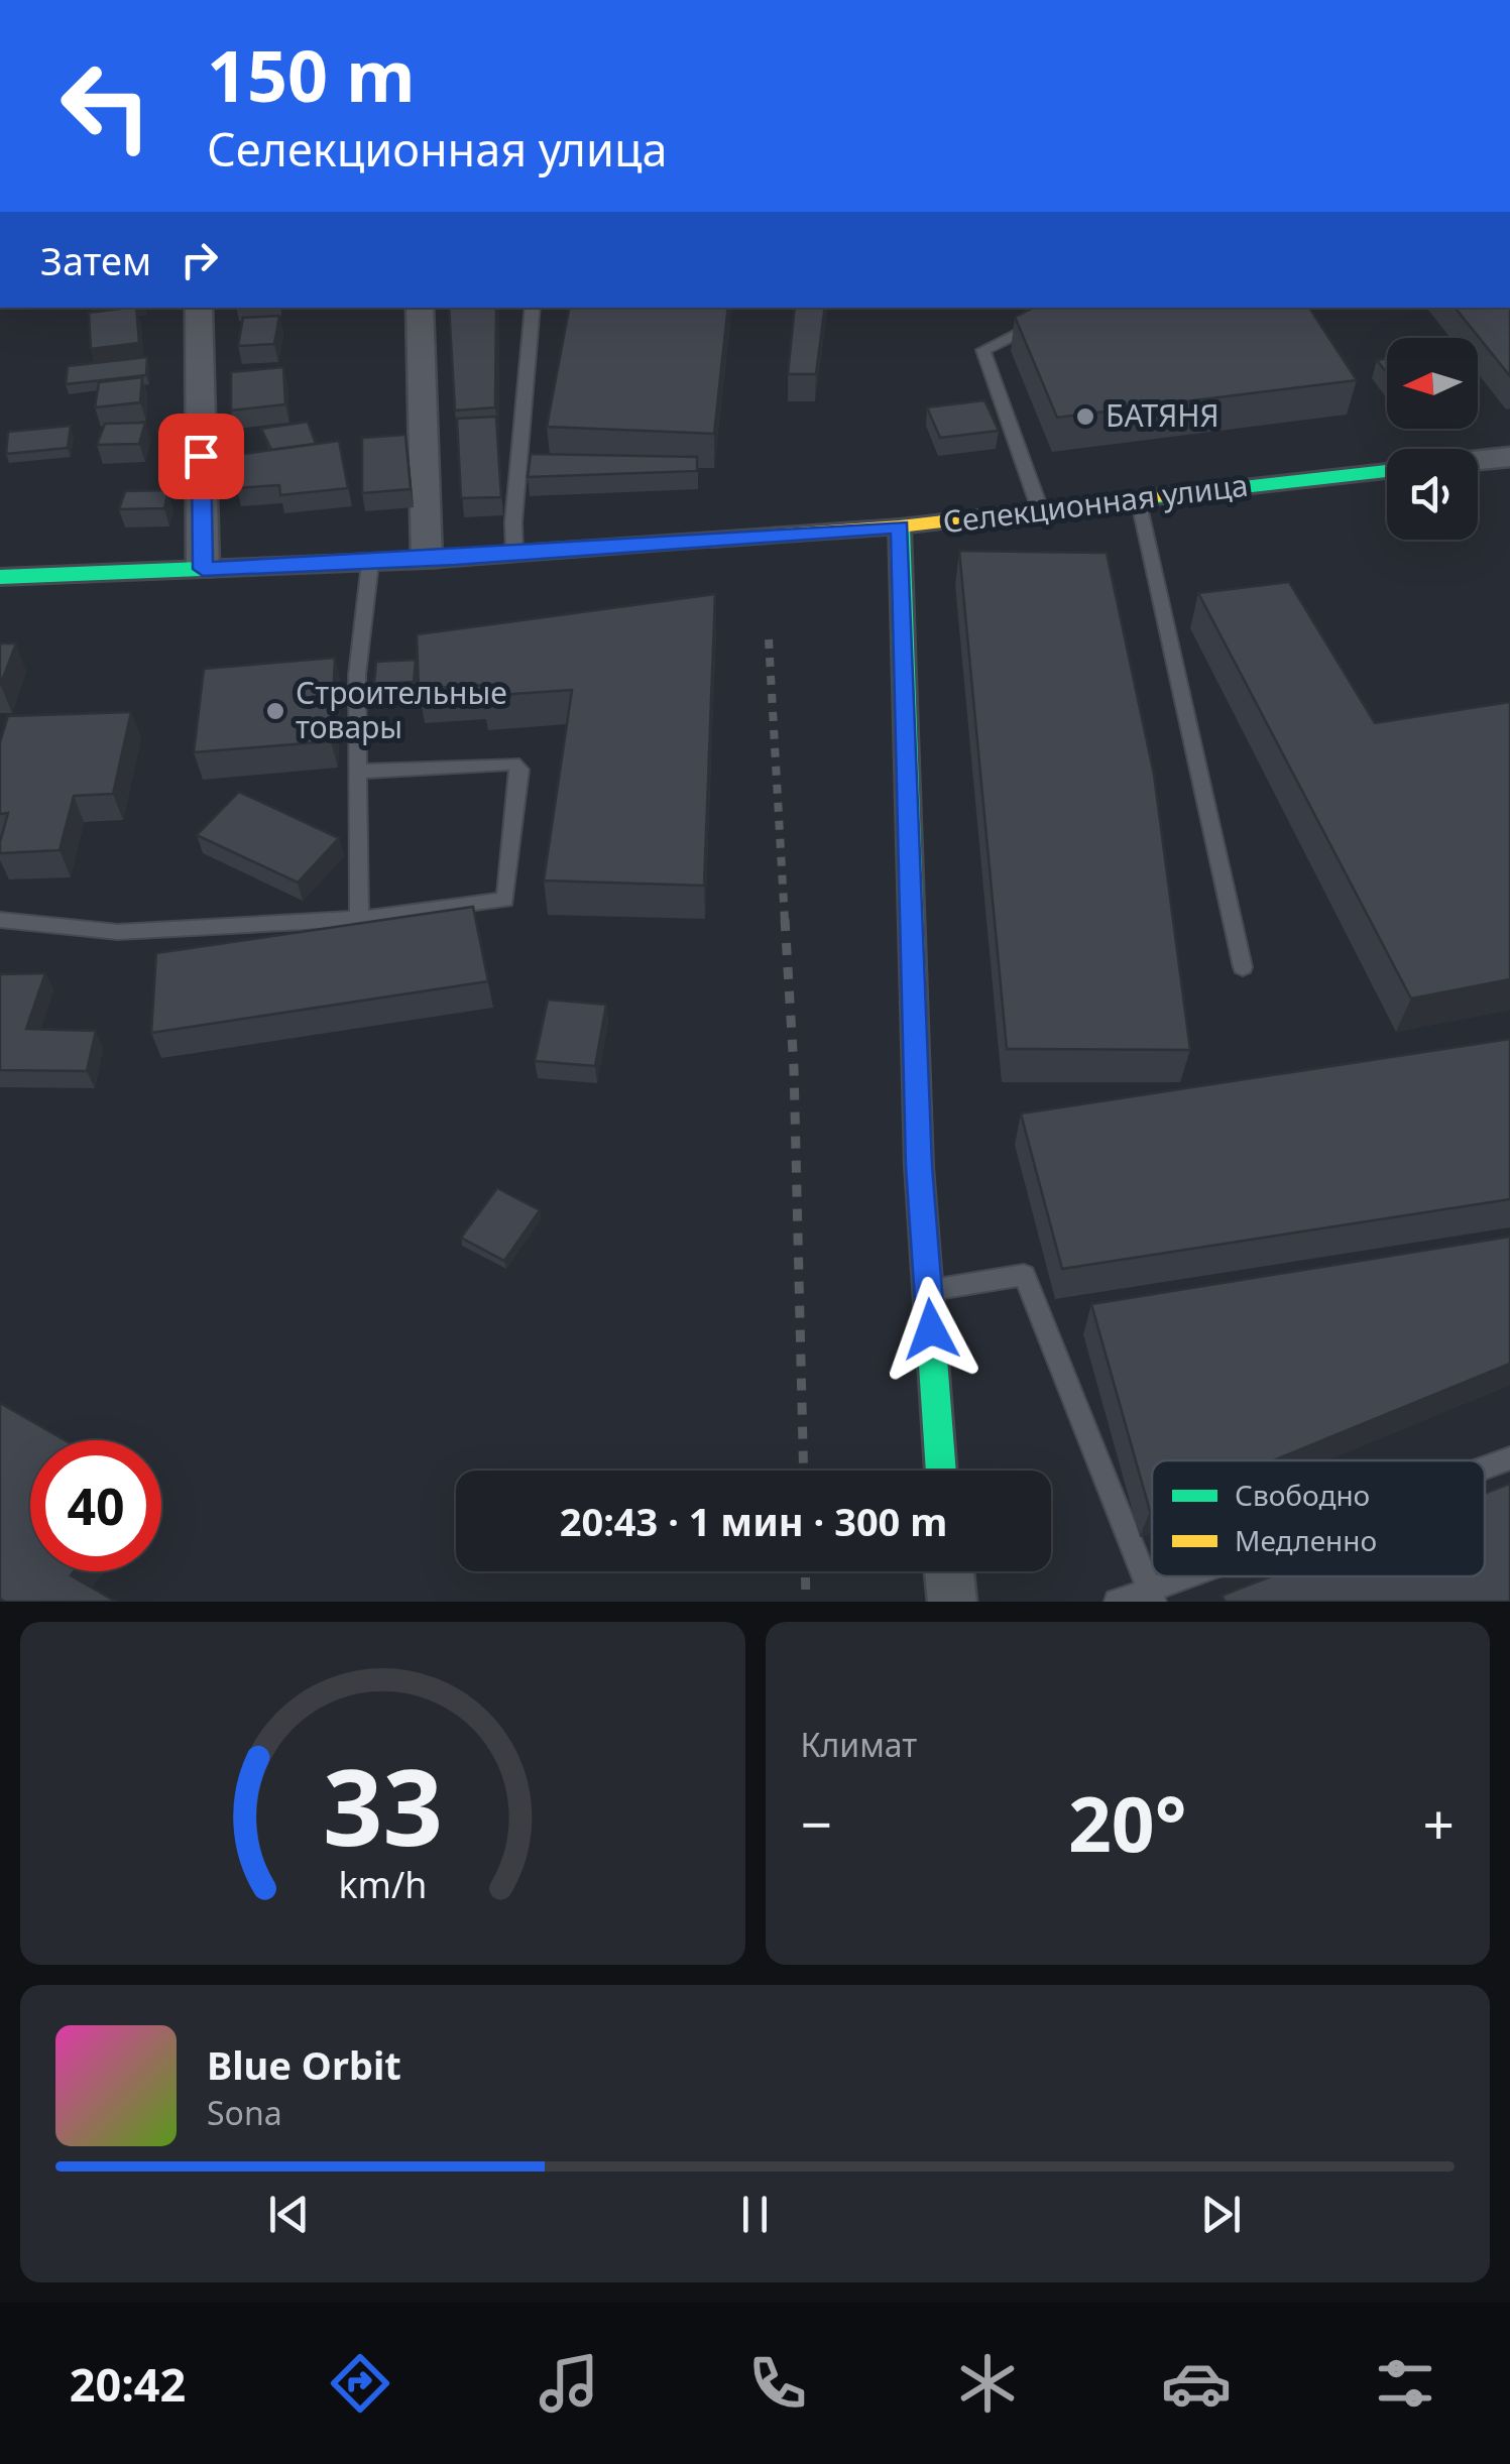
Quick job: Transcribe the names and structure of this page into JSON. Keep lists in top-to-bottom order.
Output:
{
  "streets": {
    "street": ["Селекционная улица"]
  },
  "places": ["БАТЯНЯ", "Строительные товары"],
  "legend": ["Свободно", "Медленно"],
  "north": "left",
  "page": {
    "turn": ["150 m", "Селекционная улица"],
    "then": "Затем",
    "limit": "40",
    "trip": "20:43 · 1 мин · 300 m",
    "tile": "Климат",
    "heat": ["−", "20°", "+"],
    "song": ["Blue Orbit", "Sona"],
    "tabs": "20:42",
    "gauge": ["33", "km/h"]
  }
}
